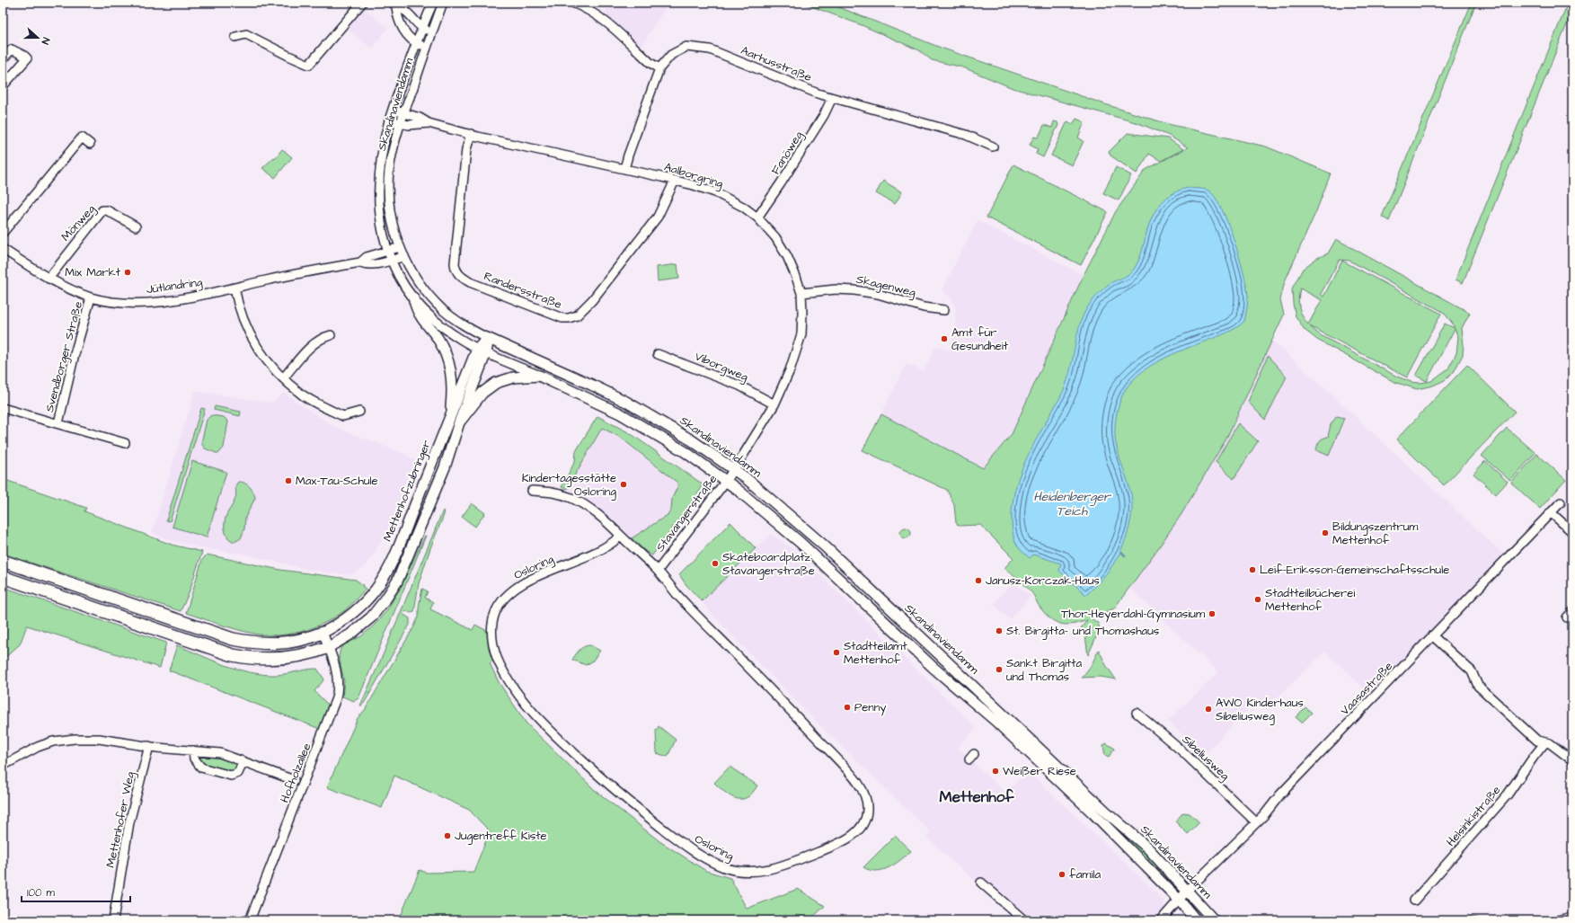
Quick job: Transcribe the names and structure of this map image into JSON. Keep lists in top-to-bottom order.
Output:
{
  "streets": {
    "main road": ["Skandinaviendamm", "Mettenhofzubringer"],
    "street": [
      "Aarhusstraße",
      "Fanöweg",
      "Aalborgring",
      "Mönweg",
      "Jütlandring",
      "Skagenweg",
      "Randersstraße",
      "Svendborger Straße",
      "Viborgweg",
      "Stavangerstraße",
      "Osloring",
      "Vaasastraße",
      "Sibeliusweg",
      "Hofholzallee",
      "Helsinkistraße",
      "Mettenhofer Weg"
    ]
  },
  "crossings": [
    ["Aarhusstraße", "Fanöweg"],
    ["Aarhusstraße", "Aalborgring"],
    ["Skandinaviendamm", "Aalborgring"],
    ["Skandinaviendamm", "Jütlandring"],
    ["Skandinaviendamm", "Mettenhofzubringer"],
    ["Skandinaviendamm", "Stavangerstraße"],
    ["Skandinaviendamm", "Vaasastraße"],
    ["Fanöweg", "Aalborgring"],
    ["Aalborgring", "Skagenweg"],
    ["Aalborgring", "Randersstraße"],
    ["Aalborgring", "Viborgweg"],
    ["Aalborgring", "Stavangerstraße"],
    ["Mönweg", "Jütlandring"],
    ["Jütlandring", "Svendborger Straße"],
    ["Mettenhofzubringer", "Hofholzallee"],
    ["Stavangerstraße", "Osloring"],
    ["Vaasastraße", "Sibeliusweg"]
  ],
  "districts": ["Mettenhof"],
  "water": ["Heidenberger Teich"],
  "places": [
    "Mix Markt",
    "Amt für Gesundheit",
    "Max-Tau-Schule",
    "Kindertagesstätte Osloring",
    "Bildungszentrum Mettenhof",
    "Skateboardplatz Stavangerstraße",
    "Leif-Eriksson-Gemeinschaftsschule",
    "Janusz-Korczak-Haus",
    "Stadtteilbücherei Mettenhof",
    "Thor-Heyerdahl-Gymnasium",
    "St. Birgitta- und Thomashaus",
    "Stadtteilamt Mettenhof",
    "Sankt Birgitta und Thomas",
    "Penny",
    "AWO Kinderhaus Sibeliusweg",
    "Weißer Riese",
    "Jugentreff Kiste",
    "famila"
  ],
  "scale_bar": "100 m",
  "north": "right"
}
